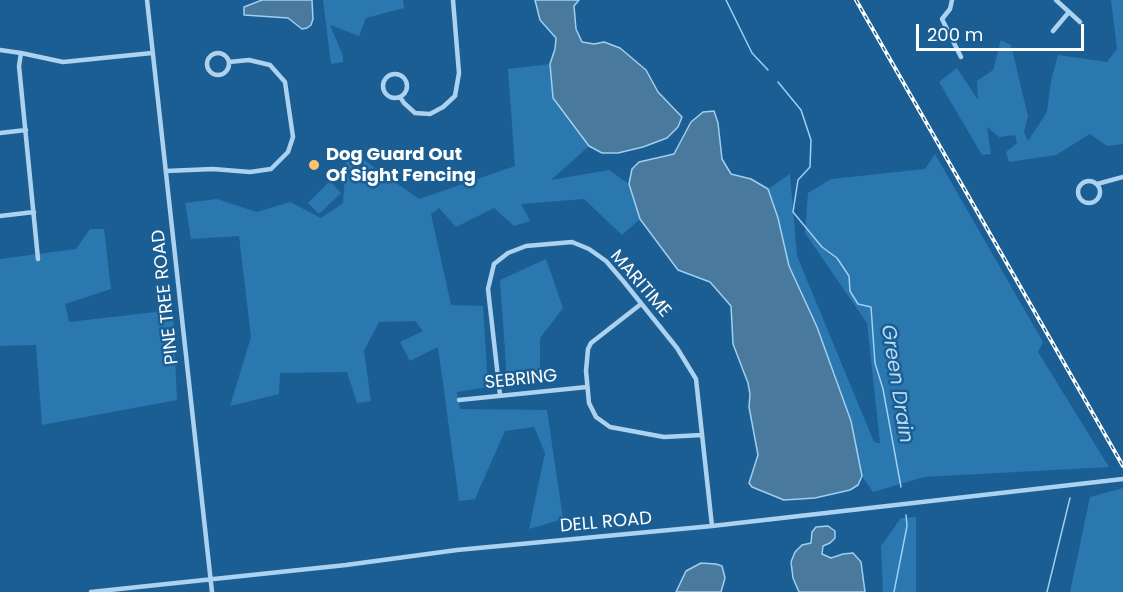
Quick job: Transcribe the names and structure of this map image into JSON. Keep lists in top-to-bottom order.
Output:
{
  "streets": {
    "street": [
      "MARITIME",
      "PINE TREE ROAD",
      "SEBRING",
      "DELL ROAD"
    ]
  },
  "crossings": [
    ["MARITIME", "SEBRING"],
    ["MARITIME", "DELL ROAD"],
    ["PINE TREE ROAD", "DELL ROAD"]
  ],
  "water": ["Green Drain"],
  "places": ["Dog Guard Out Of Sight Fencing"],
  "scale_bar": "200 m"
}
